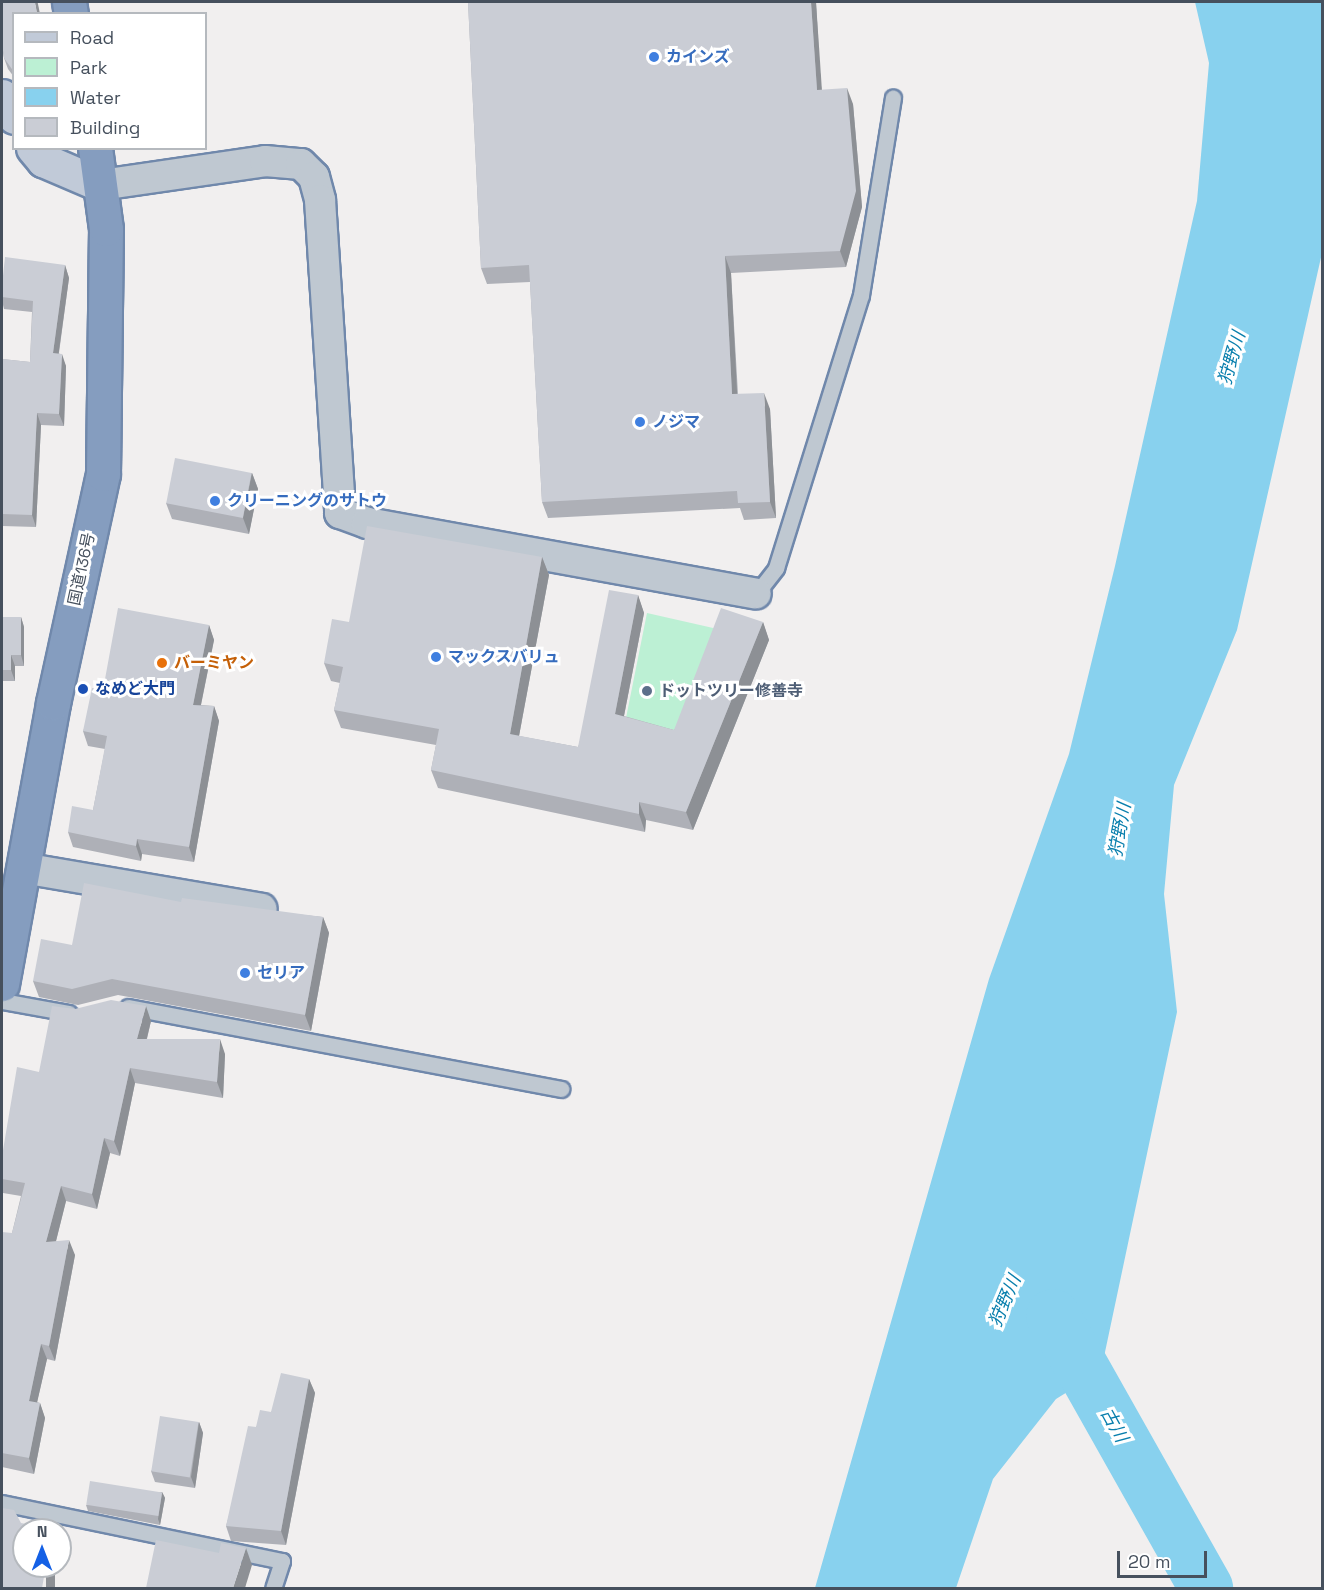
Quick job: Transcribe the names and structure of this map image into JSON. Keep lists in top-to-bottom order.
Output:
{
  "streets": {
    "highway": ["国道136号"]
  },
  "water": ["狩野川", "古川"],
  "places": [
    "カインズ",
    "ノジマ",
    "クリーニングのサトウ",
    "マックスバリュ",
    "バーミヤン",
    "なめど大門",
    "ドットツリー修善寺",
    "セリア"
  ],
  "legend": [
    "Road",
    "Park",
    "Water",
    "Building"
  ],
  "scale_bar": "20 m",
  "north": "top"
}
